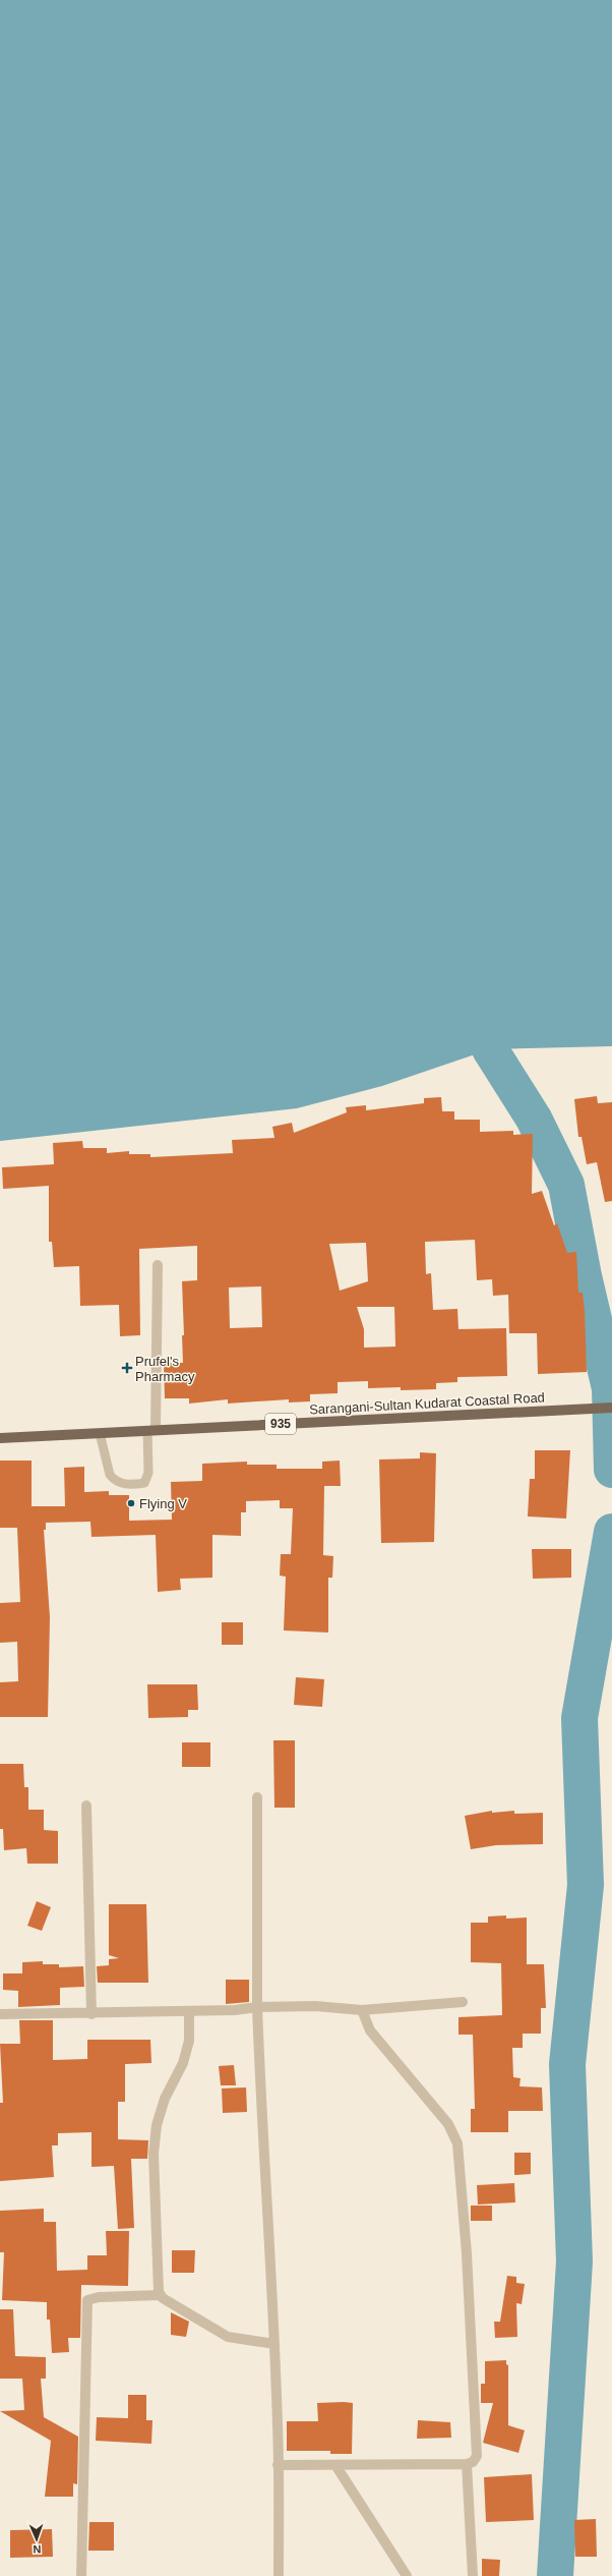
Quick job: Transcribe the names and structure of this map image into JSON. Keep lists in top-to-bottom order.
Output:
{
  "streets": {
    "main road": ["Sarangani-Sultan Kudarat Coastal Road", "935"]
  },
  "places": {
    "health": ["Prufel's Pharmacy"],
    "other": ["Flying V"]
  },
  "north": "bottom"
}
